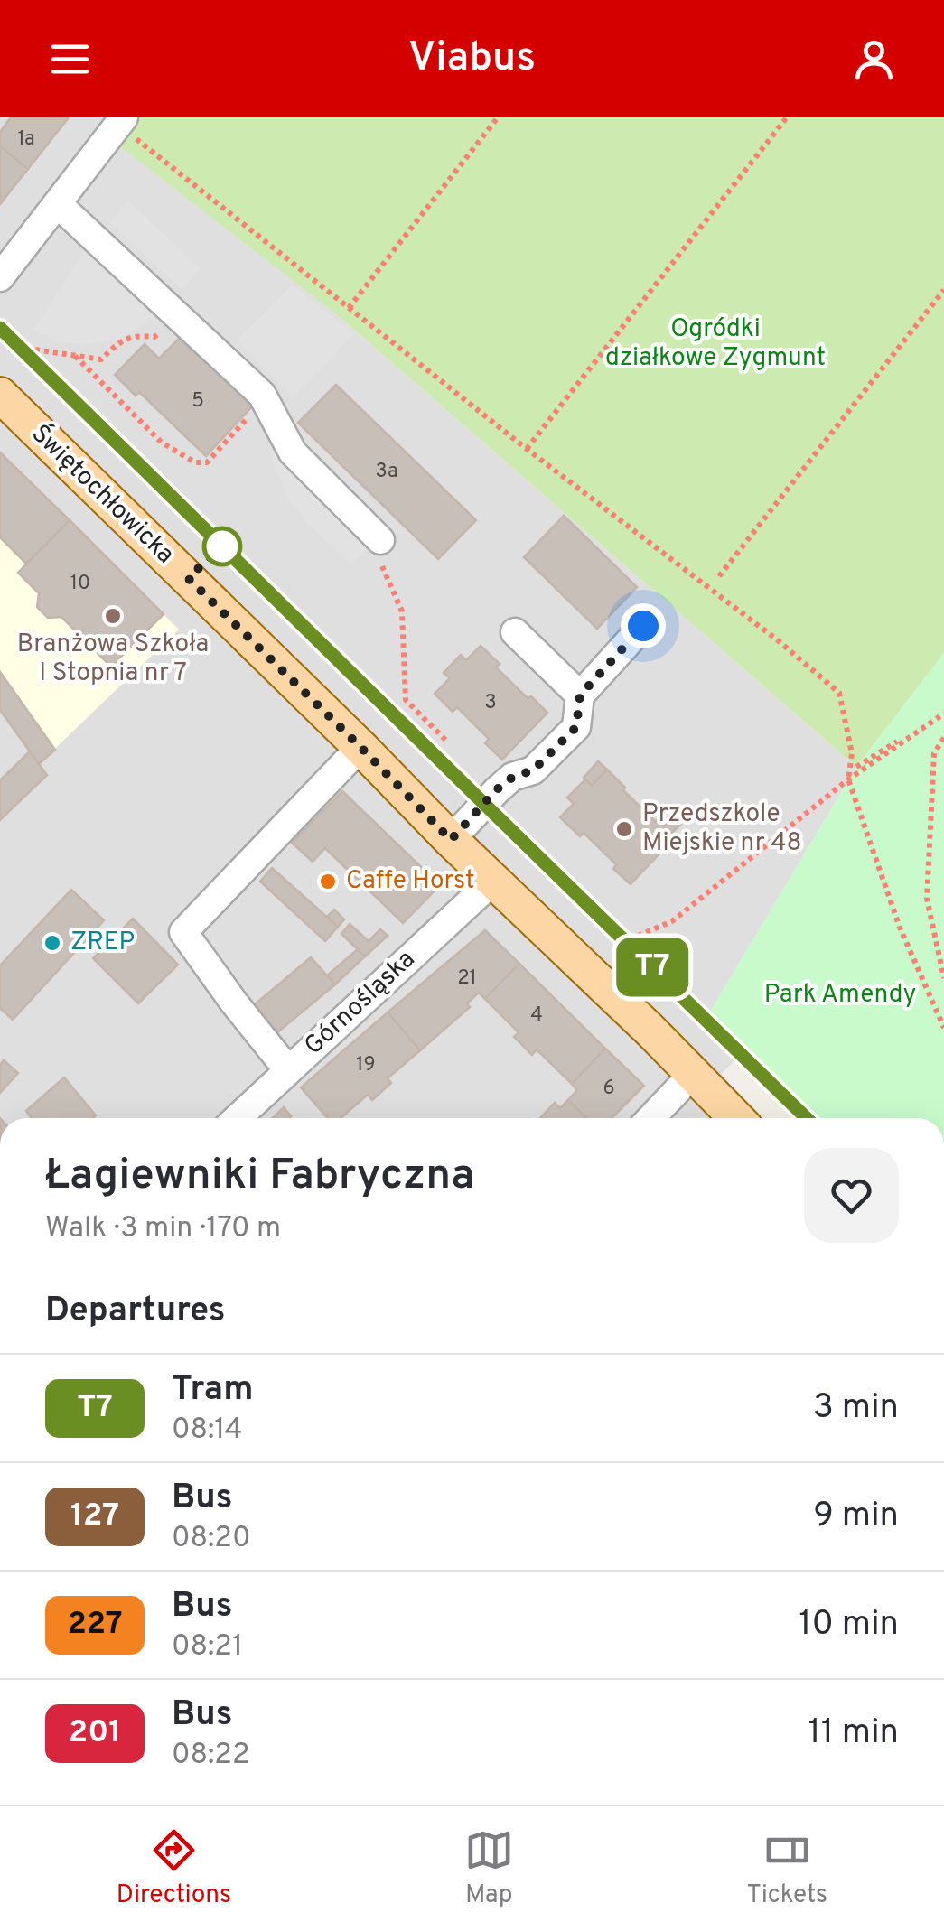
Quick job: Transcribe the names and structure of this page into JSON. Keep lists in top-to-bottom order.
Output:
{
  "streets": {
    "main road": ["Świętochłowicka"],
    "street": ["Górnośląska"]
  },
  "crossings": [
    ["Świętochłowicka", "Górnośląska"]
  ],
  "parks": ["Ogródki działkowe Zygmunt", "Park Amendy"],
  "places": [
    "Branżowa Szkoła I Stopnia nr 7",
    "Przedszkole Miejskie nr 48",
    "Caffe Horst",
    "ZREP"
  ],
  "lines": ["tram line T7"],
  "house_numbers": [
    "1a",
    "5",
    "3a",
    "10",
    "3",
    "21",
    "4",
    "19",
    "6"
  ],
  "page": {
    "header": "Viabus",
    "on_map": "T7",
    "heading": [
      ["Łagiewniki Fabryczna", "Walk · 3 min · 170 m"],
      "Departures"
    ],
    "list": [
      {
        "mark": "T7",
        "name": "Tram",
        "note": "08:14",
        "value": "3 min"
      },
      {
        "mark": "127",
        "name": "Bus",
        "note": "08:20",
        "value": "9 min"
      },
      {
        "mark": "227",
        "name": "Bus",
        "note": "08:21",
        "value": "10 min"
      },
      {
        "mark": "201",
        "name": "Bus",
        "note": "08:22",
        "value": "11 min"
      }
    ],
    "tabs": ["Directions", "Map", "Tickets"]
  }
}
